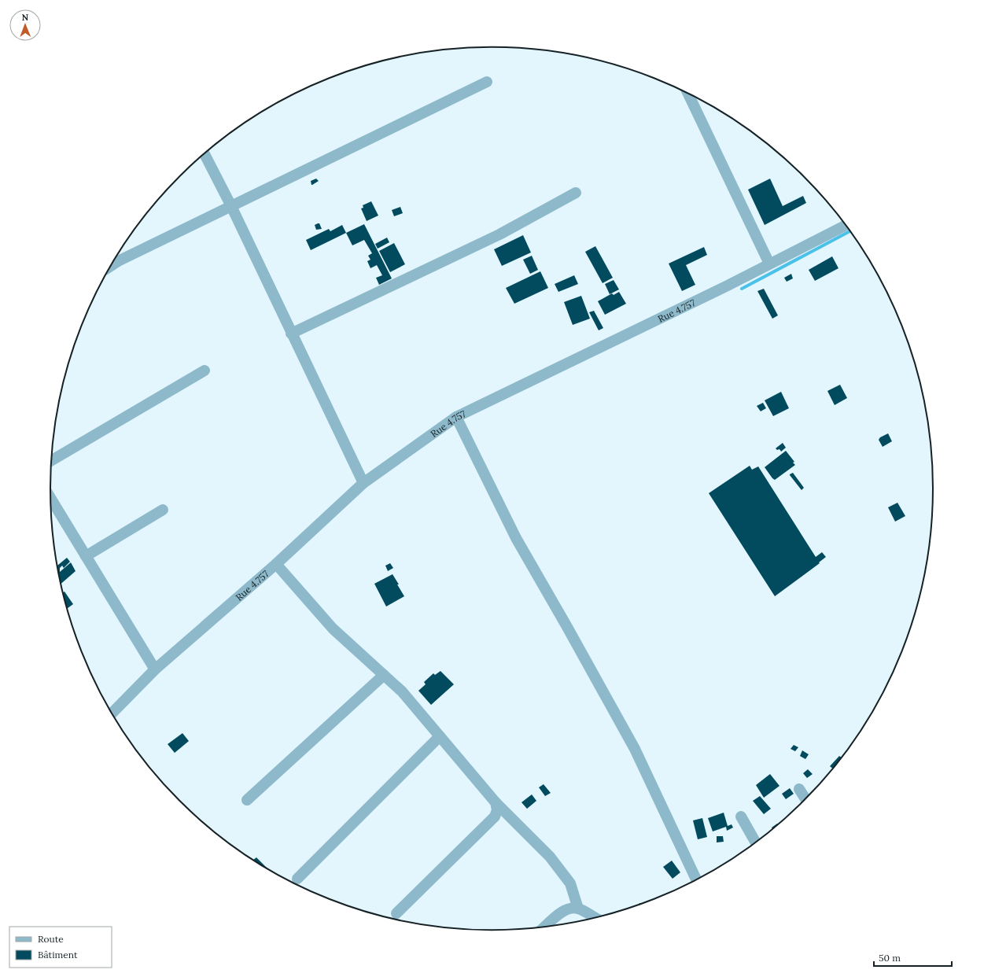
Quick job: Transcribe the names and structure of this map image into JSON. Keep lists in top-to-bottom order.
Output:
{
  "streets": {
    "street": ["Rue 4.757"]
  },
  "legend": ["Route", "Bâtiment"],
  "scale_bar": "50 m",
  "north": "top"
}
